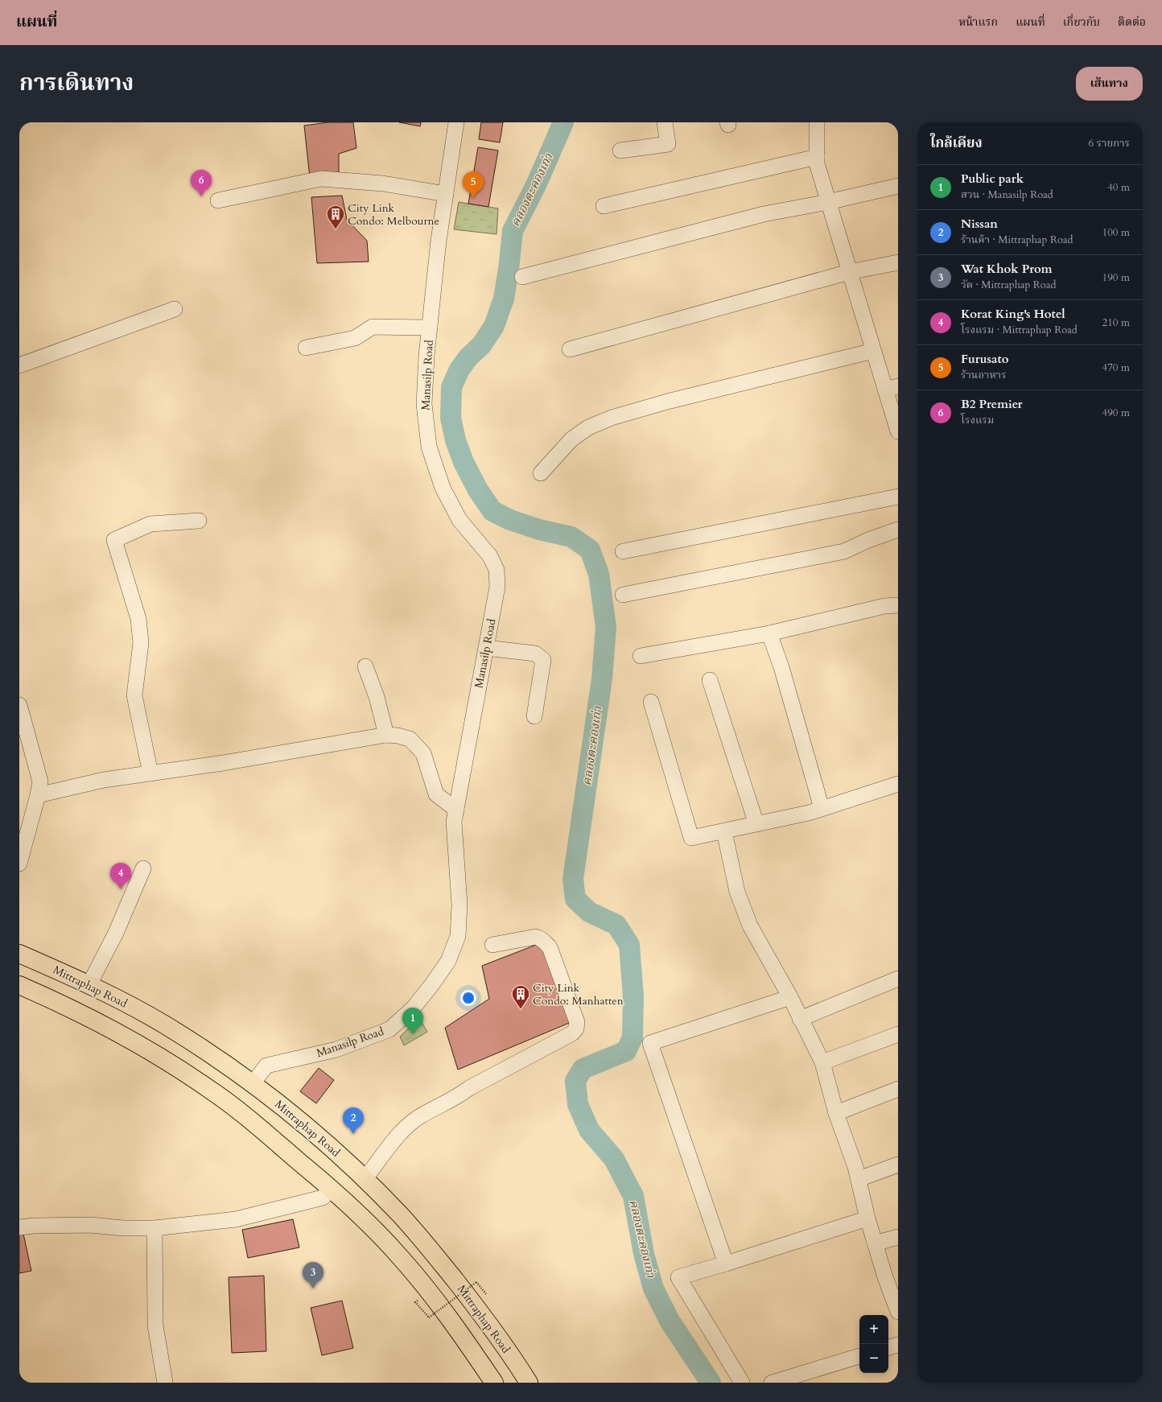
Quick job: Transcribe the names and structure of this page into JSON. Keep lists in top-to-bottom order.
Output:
{
  "streets": {
    "highway": ["Mittraphap Road"],
    "street": ["Manasilp Road"]
  },
  "crossings": [
    ["Manasilp Road", "Mittraphap Road"]
  ],
  "water": ["คลองตะคองเก่า"],
  "places": {
    "building": ["City Link Condo: Melbourne", "City Link Condo: Manhatten"]
  },
  "page": {
    "header": "แผนที่",
    "nav": [
      "หน้าแรก",
      "แผนที่",
      "เกี่ยวกับ",
      "ติดต่อ"
    ],
    "title": "การเดินทาง",
    "buttons": "เส้นทาง",
    "heading": ["ใกล้เคียง", "6 รายการ"],
    "list": [
      {
        "mark": "1",
        "name": "Public park",
        "note": "สวน · Manasilp Road",
        "value": "40 m"
      },
      {
        "mark": "2",
        "name": "Nissan",
        "note": "ร้านค้า · Mittraphap Road",
        "value": "100 m"
      },
      {
        "mark": "3",
        "name": "Wat Khok Prom",
        "note": "วัด · Mittraphap Road",
        "value": "190 m"
      },
      {
        "mark": "4",
        "name": "Korat King's Hotel",
        "note": "โรงแรม · Mittraphap Road",
        "value": "210 m"
      },
      {
        "mark": "5",
        "name": "Furusato",
        "note": "ร้านอาหาร",
        "value": "470 m"
      },
      {
        "mark": "6",
        "name": "B2 Premier",
        "note": "โรงแรม",
        "value": "490 m"
      }
    ],
    "pins": [
      "6",
      "5",
      "4",
      "1",
      "2",
      "3"
    ],
    "map_buttons": ["+", "−"]
  }
}
